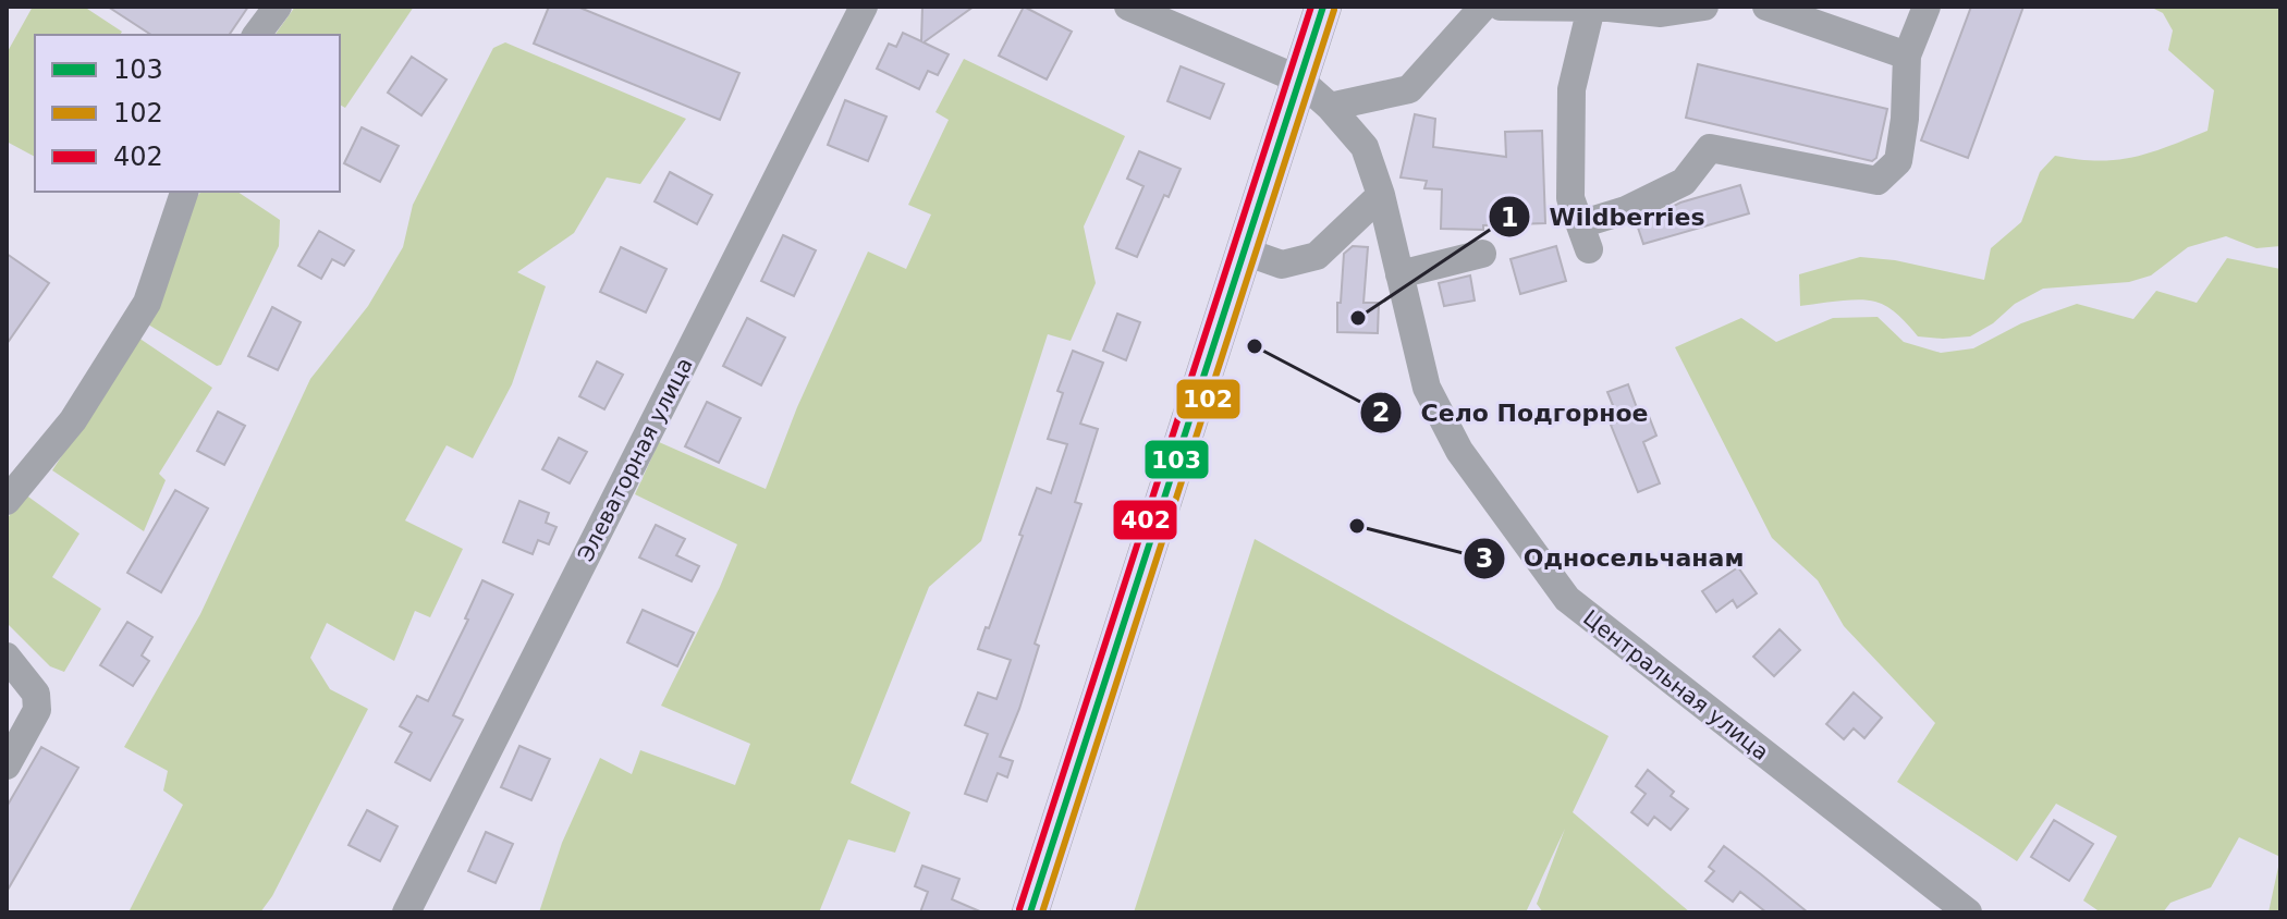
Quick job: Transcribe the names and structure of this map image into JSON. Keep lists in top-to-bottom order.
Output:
{
  "streets": {
    "street": ["Элеваторная улица", "Центральная улица"]
  },
  "places": ["Wildberries", "Село Подгорное", "Односельчанам"],
  "lines": ["transit line 103", "transit line 402", "transit line 102"],
  "legend": ["103", "102", "402"]
}
